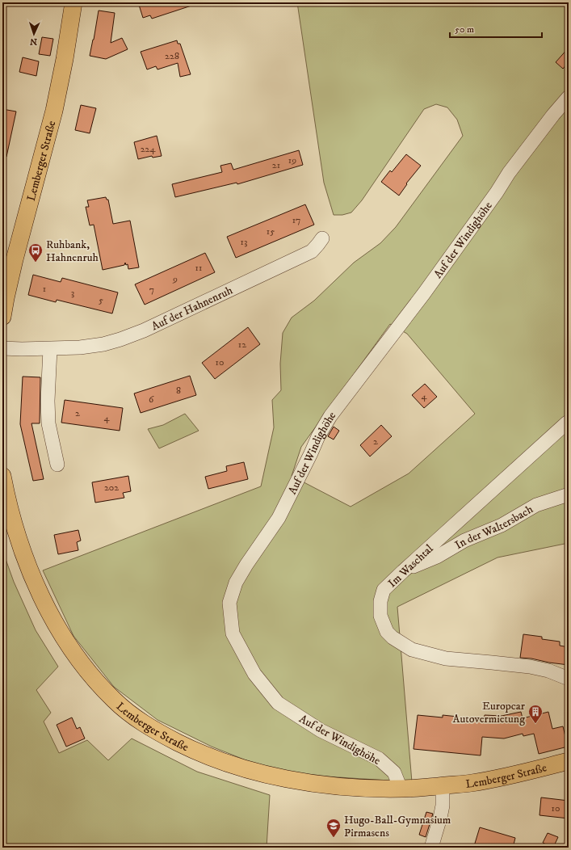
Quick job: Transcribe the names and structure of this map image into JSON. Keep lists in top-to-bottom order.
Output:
{
  "streets": {
    "main road": ["Lemberger Straße"],
    "street": [
      "Auf der Windighöhe",
      "Auf der Hahnenruh",
      "In der Waltersbach",
      "Im Waschtal"
    ]
  },
  "crossings": [
    ["Lemberger Straße", "Auf der Windighöhe"],
    ["In der Waltersbach", "Im Waschtal"]
  ],
  "places": {
    "bus stop": ["Ruhbank, Hahnenruh"],
    "building": ["Europcar Autovermietung"],
    "school or university": ["Hugo-Ball-Gymnasium Pirmasens"]
  },
  "house_numbers": [
    "228",
    "224",
    "19",
    "21",
    "17",
    "15",
    "13",
    "11",
    "9",
    "1",
    "7",
    "3",
    "5",
    "12",
    "10",
    "8",
    "4",
    "6",
    "2",
    "4",
    "2",
    "202",
    "10"
  ],
  "scale_bar": "50 m",
  "north": "bottom"
}
